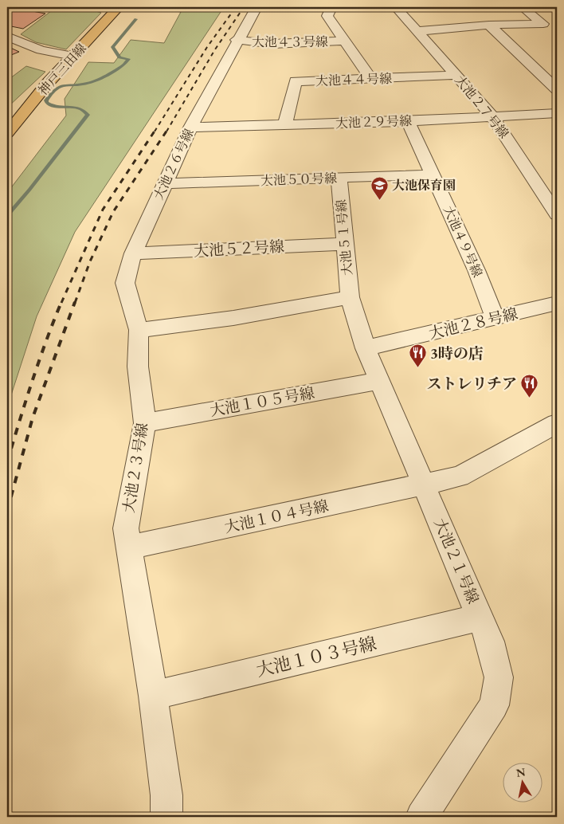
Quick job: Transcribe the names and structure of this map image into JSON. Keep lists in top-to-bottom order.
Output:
{
  "streets": {
    "main road": ["神戸三田線"],
    "street": [
      "大池４３号線",
      "大池４４号線",
      "大池２７号線",
      "大池２９号線",
      "大池２６号線",
      "大池５０号線",
      "大池５１号線",
      "大池４９号線",
      "大池５２号線",
      "大池２８号線",
      "大池１０５号線",
      "大池２３号線",
      "大池１０４号線",
      "大池２１号線",
      "大池１０３号線"
    ]
  },
  "crossings": [
    ["大池４３号線", "大池２６号線"],
    ["大池４４号線", "大池２７号線"],
    ["大池４４号線", "大池２９号線"],
    ["大池２７号線", "大池２９号線"],
    ["大池２９号線", "大池２６号線"],
    ["大池２９号線", "大池４９号線"],
    ["大池２６号線", "大池５０号線"],
    ["大池２６号線", "大池５２号線"],
    ["大池２６号線", "大池２３号線"],
    ["大池５０号線", "大池５１号線"],
    ["大池５０号線", "大池４９号線"],
    ["大池５１号線", "大池５２号線"],
    ["大池５１号線", "大池２１号線"],
    ["大池４９号線", "大池２８号線"],
    ["大池２８号線", "大池２１号線"],
    ["大池１０５号線", "大池２３号線"],
    ["大池１０５号線", "大池２１号線"],
    ["大池２３号線", "大池１０４号線"],
    ["大池２３号線", "大池１０３号線"],
    ["大池１０４号線", "大池２１号線"],
    ["大池２１号線", "大池１０３号線"]
  ],
  "places": {
    "school or university": ["大池保育園"],
    "restaurant": ["3時の店", "ストレリチア"]
  },
  "north": "top"
}
